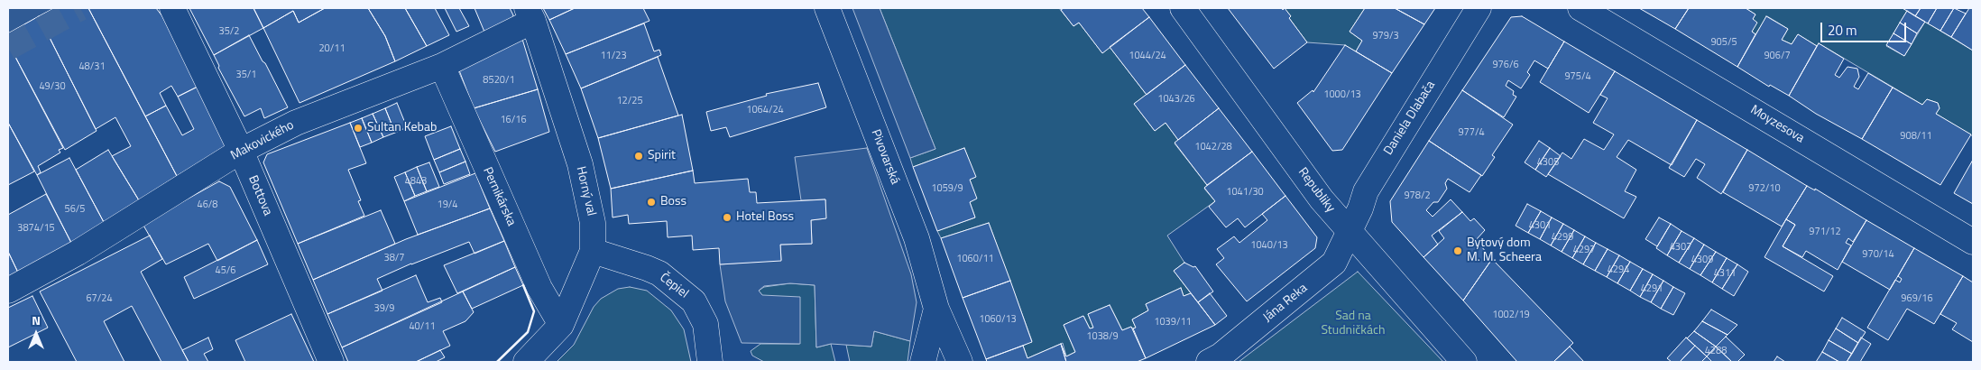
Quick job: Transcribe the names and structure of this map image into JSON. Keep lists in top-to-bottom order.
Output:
{
  "streets": {
    "street": [
      "Daniela Dlabača",
      "Moyzesova",
      "Makovického",
      "Pivovarská",
      "Republiky",
      "Horný val",
      "Bottova",
      "Pernikárska",
      "Čepiel",
      "Jána Reka"
    ]
  },
  "crossings": [
    ["Daniela Dlabača", "Republiky"],
    ["Daniela Dlabača", "Jána Reka"],
    ["Makovického", "Horný val"],
    ["Makovického", "Bottova"],
    ["Makovického", "Pernikárska"],
    ["Republiky", "Jána Reka"],
    ["Horný val", "Pernikárska"],
    ["Horný val", "Čepiel"]
  ],
  "parks": ["Sad na Studničkách"],
  "places": [
    "Sultan Kebab",
    "Spirit",
    "Boss",
    "Hotel Boss",
    "Bytový dom M. M. Scheera"
  ],
  "house_numbers": [
    "35/2",
    "979/3",
    "905/5",
    "20/11",
    "11/23",
    "1044/24",
    "906/7",
    "976/6",
    "48/31",
    "35/1",
    "975/4",
    "8520/1",
    "49/30",
    "1000/13",
    "1043/26",
    "12/25",
    "1064/24",
    "16/16",
    "977/4",
    "908/11",
    "1042/28",
    "4305",
    "4843",
    "1059/9",
    "972/10",
    "1041/30",
    "978/2",
    "46/8",
    "19/4",
    "56/5",
    "4301",
    "3874/15",
    "971/12",
    "4299",
    "1040/13",
    "4307",
    "4297",
    "970/14",
    "38/7",
    "1060/11",
    "4309",
    "4294",
    "45/6",
    "4311",
    "4291",
    "67/24",
    "969/16",
    "39/9",
    "1002/19",
    "1060/13",
    "1039/11",
    "40/11",
    "1038/9",
    "4288"
  ],
  "scale_bar": "20 m",
  "north": "top"
}
